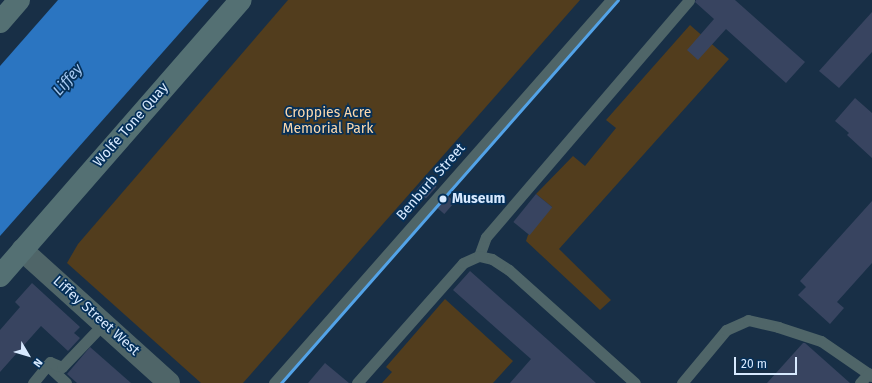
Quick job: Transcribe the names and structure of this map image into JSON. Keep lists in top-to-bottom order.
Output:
{
  "streets": {
    "main road": ["Wolfe Tone Quay"],
    "street": ["Liffey Street West"],
    "lane": ["Benburb Street"]
  },
  "crossings": [
    ["Wolfe Tone Quay", "Liffey Street West"]
  ],
  "water": ["Liffey"],
  "parks": ["Croppies Acre Memorial Park"],
  "places": ["Museum"],
  "scale_bar": "20 m",
  "north": "bottom right"
}
